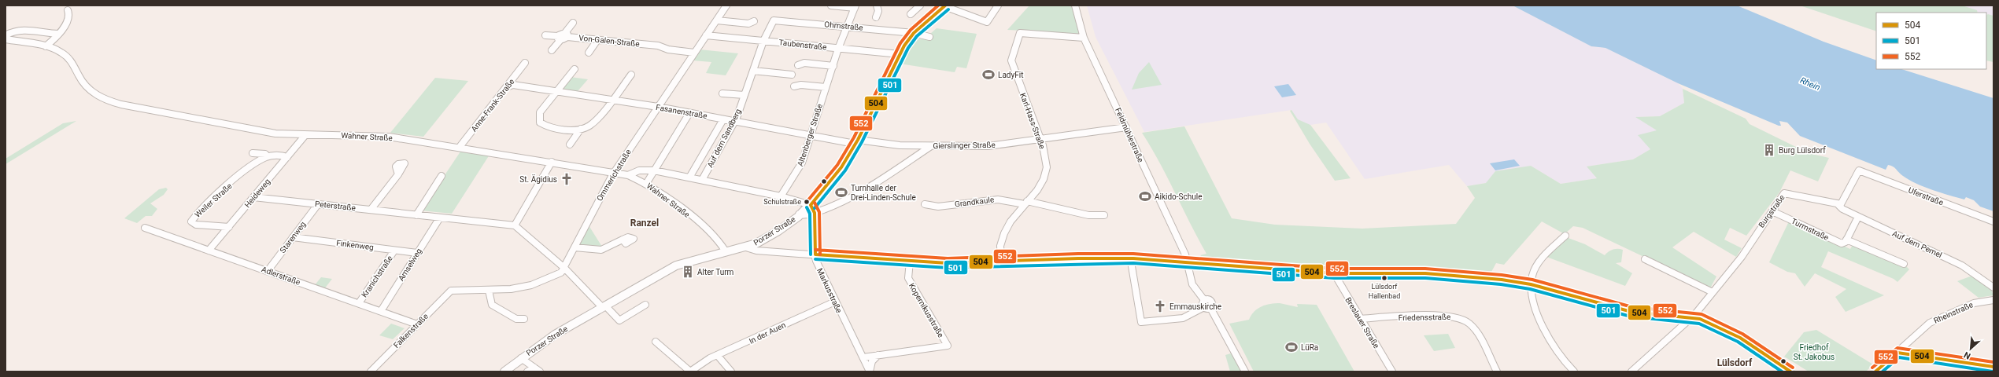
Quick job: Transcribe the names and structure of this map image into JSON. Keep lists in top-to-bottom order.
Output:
{
  "streets": {
    "main road": ["Porzer Straße"],
    "street": [
      "Ohmstraße",
      "Von-Galen-Straße",
      "Taubenstraße",
      "Anne-Frank-Straße",
      "Fasanenstraße",
      "Karl-Hass-Straße",
      "Altenberger Straße",
      "Feldmühlestraße",
      "Wahner Straße",
      "Auf dem Sandberg",
      "Gierslinger Straße",
      "Ommerichstraße",
      "Heideweg",
      "Uferstraße",
      "Weiler Straße",
      "Grandkaule",
      "Peterstraße",
      "Burgstraße",
      "Turmstraße",
      "Starenweg",
      "Auf dem Pemel",
      "Finkenweg",
      "Amselweg",
      "Adlerstraße",
      "Kranichstraße",
      "Markusstraße",
      "Kopernikusstraße",
      "Rheinstraße",
      "Friedensstraße",
      "Breslauer Straße",
      "Falkenstraße",
      "In der Auen"
    ]
  },
  "crossings": [
    ["Ohmstraße", "Altenberger Straße"],
    ["Ohmstraße", "Auf dem Sandberg"],
    ["Ohmstraße", "Porzer Straße"],
    ["Von-Galen-Straße", "Ommerichstraße"],
    ["Taubenstraße", "Altenberger Straße"],
    ["Taubenstraße", "Auf dem Sandberg"],
    ["Taubenstraße", "Ommerichstraße"],
    ["Taubenstraße", "Porzer Straße"],
    ["Anne-Frank-Straße", "Fasanenstraße"],
    ["Anne-Frank-Straße", "Wahner Straße"],
    ["Fasanenstraße", "Altenberger Straße"],
    ["Fasanenstraße", "Auf dem Sandberg"],
    ["Fasanenstraße", "Gierslinger Straße"],
    ["Fasanenstraße", "Ommerichstraße"],
    ["Fasanenstraße", "Porzer Straße"],
    ["Karl-Hass-Straße", "Feldmühlestraße"],
    ["Karl-Hass-Straße", "Gierslinger Straße"],
    ["Karl-Hass-Straße", "Grandkaule"],
    ["Feldmühlestraße", "Gierslinger Straße"],
    ["Wahner Straße", "Ommerichstraße"],
    ["Wahner Straße", "Heideweg"],
    ["Wahner Straße", "Porzer Straße"],
    ["Gierslinger Straße", "Porzer Straße"],
    ["Ommerichstraße", "Falkenstraße"],
    ["Heideweg", "Weiler Straße"],
    ["Heideweg", "Peterstraße"],
    ["Heideweg", "Adlerstraße"],
    ["Uferstraße", "Burgstraße"],
    ["Uferstraße", "Auf dem Pemel"],
    ["Peterstraße", "Starenweg"],
    ["Peterstraße", "Amselweg"],
    ["Burgstraße", "Turmstraße"],
    ["Burgstraße", "Auf dem Pemel"],
    ["Porzer Straße", "Markusstraße"],
    ["Starenweg", "Finkenweg"],
    ["Starenweg", "Adlerstraße"],
    ["Finkenweg", "Amselweg"],
    ["Finkenweg", "Kranichstraße"],
    ["Amselweg", "Adlerstraße"],
    ["Adlerstraße", "Kranichstraße"],
    ["Adlerstraße", "Falkenstraße"],
    ["Markusstraße", "Kopernikusstraße"],
    ["Markusstraße", "In der Auen"],
    ["Friedensstraße", "Breslauer Straße"]
  ],
  "districts": ["Ranzel", "Lülsdorf"],
  "water": ["Rhein"],
  "parks": ["Friedhof St. Jakobus"],
  "places": {
    "sports": [
      "LadyFit",
      "Turnhalle der Drei-Linden-Schule",
      "Aikido-Schule",
      "LüRa"
    ],
    "building": ["Burg Lülsdorf", "Alter Turm"],
    "church": ["St. Ägidius", "Emmauskirche"],
    "other": ["Schulstraße", "Lülsdorf Hallenbad"]
  },
  "lines": ["transit line 504", "transit line 552", "transit line 501"],
  "legend": ["504", "501", "552"],
  "north": "bottom left"
}
